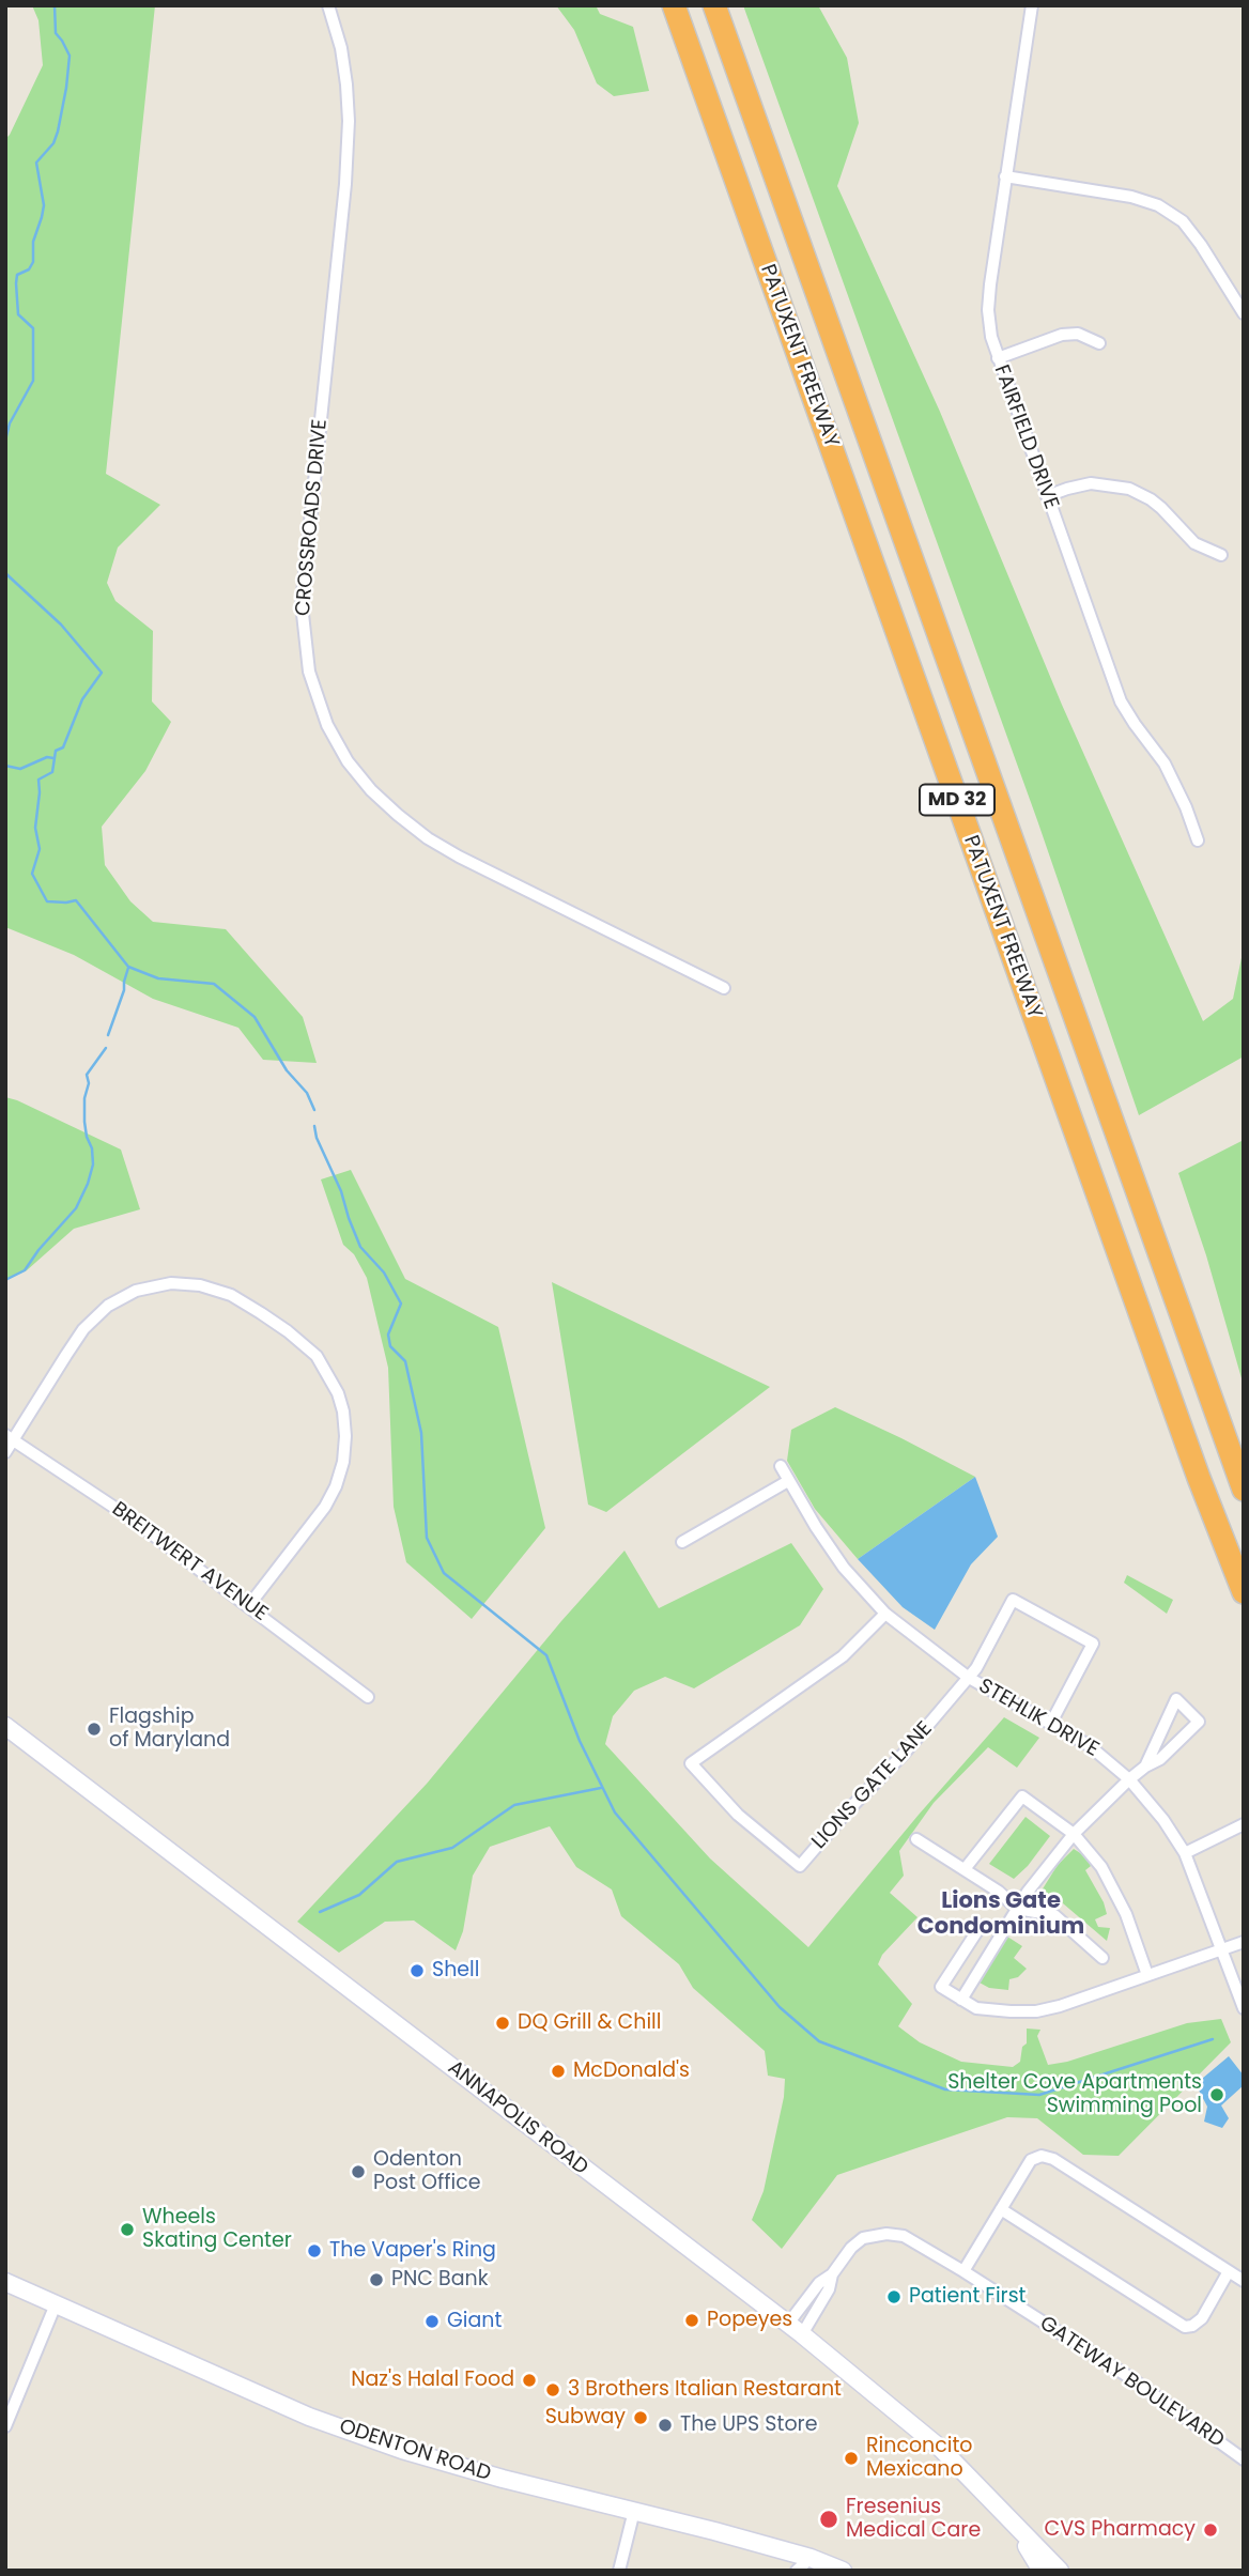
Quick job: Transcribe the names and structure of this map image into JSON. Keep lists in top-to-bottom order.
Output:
{
  "streets": {
    "highway": ["PATUXENT FREEWAY", "MD 32"],
    "main road": ["ANNAPOLIS ROAD", "ODENTON ROAD"],
    "street": [
      "FAIRFIELD DRIVE",
      "CROSSROADS DRIVE",
      "BREITWERT AVENUE",
      "STEHLIK DRIVE",
      "LIONS GATE LANE",
      "GATEWAY BOULEVARD"
    ]
  },
  "crossings": [
    ["STEHLIK DRIVE", "LIONS GATE LANE"],
    ["ANNAPOLIS ROAD", "GATEWAY BOULEVARD"]
  ],
  "districts": ["Lions Gate Condominium"],
  "places": [
    "Flagship of Maryland",
    "Shell",
    "DQ Grill & Chill",
    "McDonald's",
    "Shelter Cove Apartments Swimming Pool",
    "Odenton Post Office",
    "Wheels Skating Center",
    "The Vaper's Ring",
    "PNC Bank",
    "Patient First",
    "Popeyes",
    "Giant",
    "Naz's Halal Food",
    "3 Brothers Italian Restarant",
    "Subway",
    "The UPS Store",
    "Rinconcito Mexicano",
    "Fresenius Medical Care",
    "CVS Pharmacy"
  ]
}
